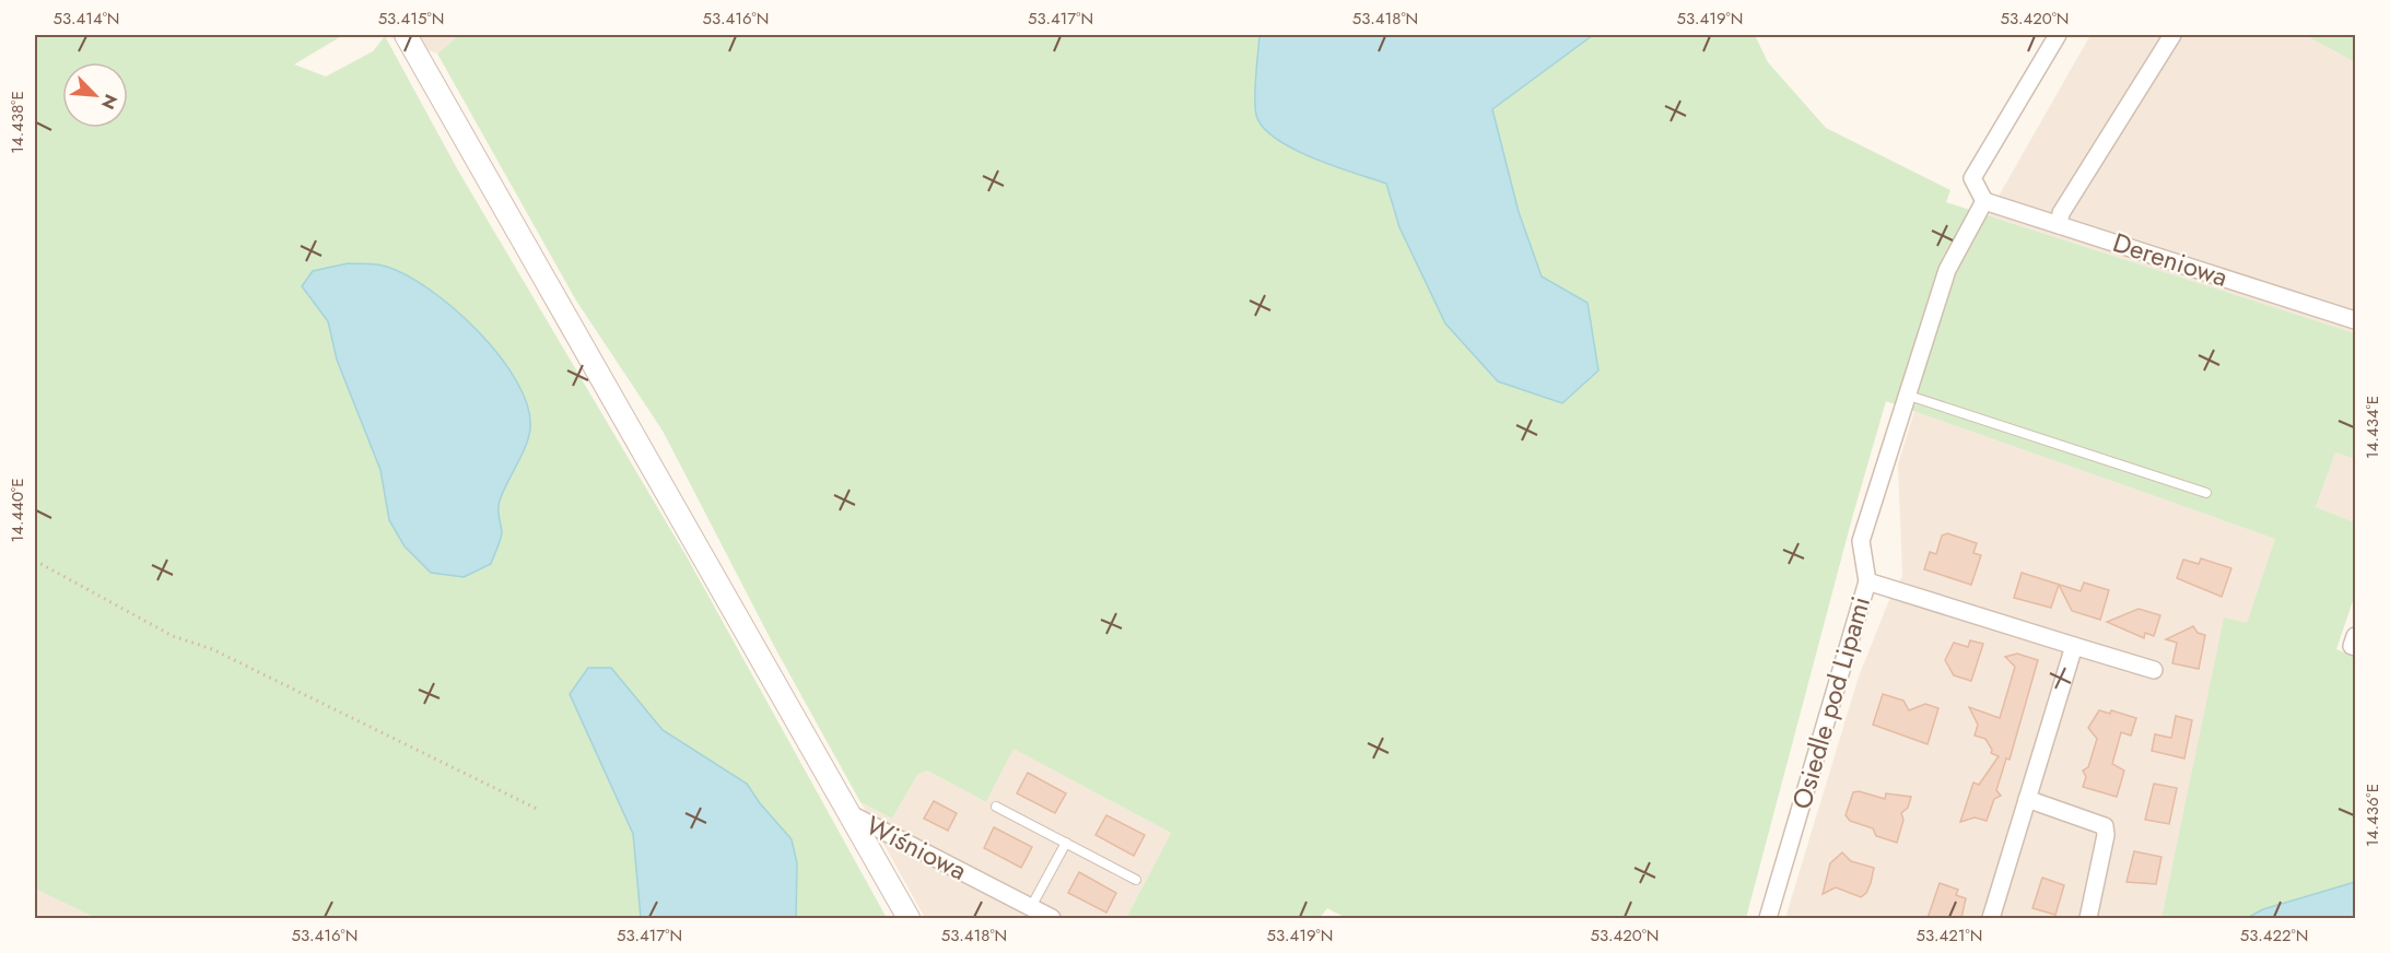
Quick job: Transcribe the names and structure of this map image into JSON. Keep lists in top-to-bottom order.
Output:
{
  "streets": {
    "street": ["Dereniowa", "Osiedle pod Lipami", "Wiśniowa"]
  },
  "north": "bottom right",
  "coordinates": [
    "53.414°N",
    "53.415°N",
    "53.416°N",
    "53.417°N",
    "53.418°N",
    "53.419°N",
    "53.420°N",
    "14.438°E",
    "14.434°E",
    "14.440°E",
    "14.436°E",
    "53.421°N",
    "53.422°N"
  ]
}
